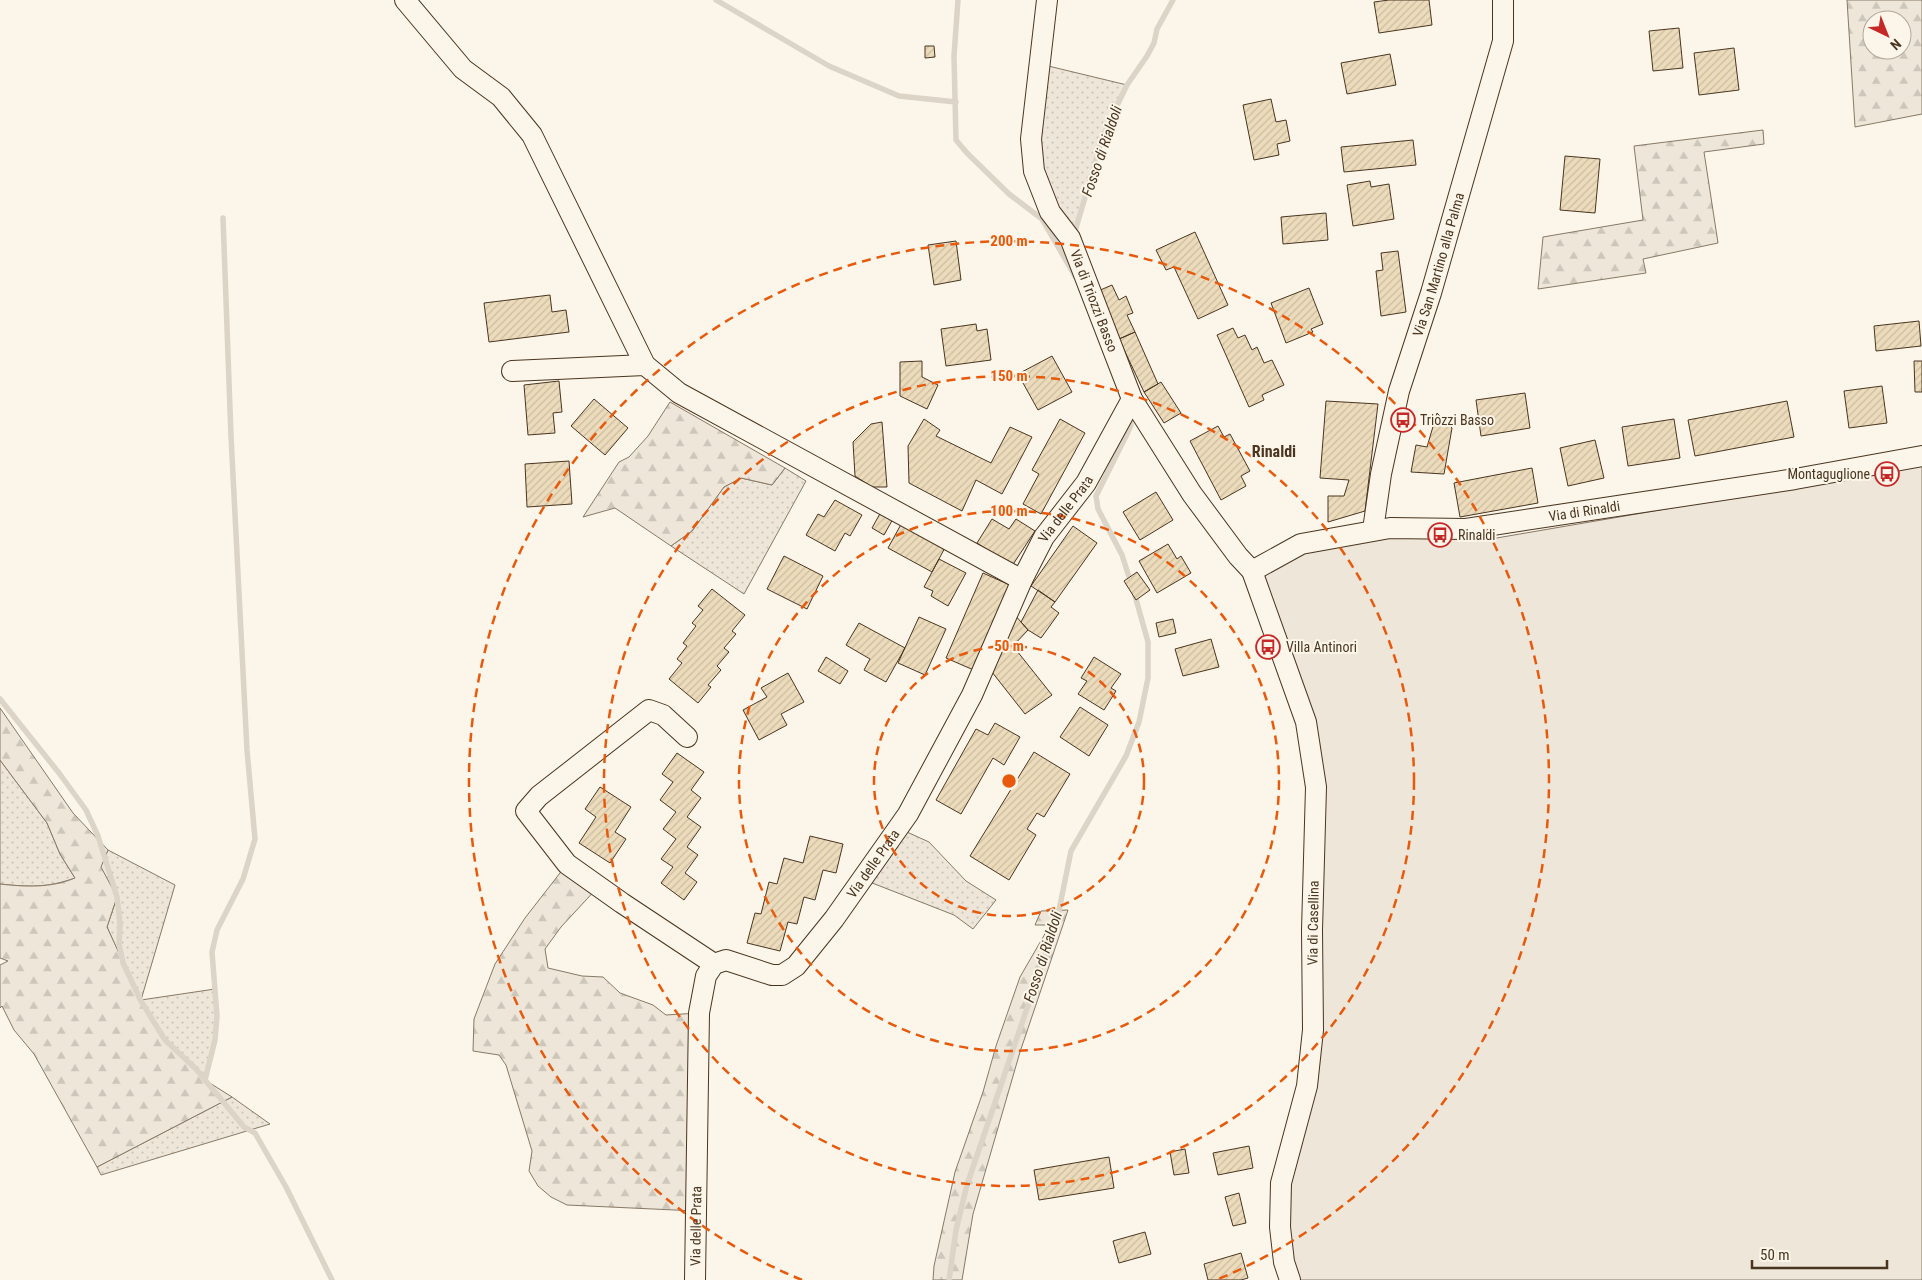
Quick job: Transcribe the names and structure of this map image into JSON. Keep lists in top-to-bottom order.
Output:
{
  "streets": {
    "street": [
      "Via San Martino alla Palma",
      "Via di Triozzi Basso",
      "Via delle Prata",
      "Via di Rinaldi",
      "Via di Casellina"
    ]
  },
  "crossings": [
    ["Via San Martino alla Palma", "Via di Rinaldi"],
    ["Via di Triozzi Basso", "Via delle Prata"],
    ["Via di Triozzi Basso", "Via di Rinaldi"],
    ["Via di Triozzi Basso", "Via di Casellina"],
    ["Via di Rinaldi", "Via di Casellina"]
  ],
  "districts": ["Rinaldi"],
  "water": ["Fosso di Rialdoli"],
  "places": {
    "bus stop": [
      "Triozzi Basso",
      "Montaguglione",
      "Rinaldi",
      "Villa Antinori"
    ]
  },
  "scale_bar": "50 m",
  "north": "bottom right",
  "rings": [
    "200 m",
    "150 m",
    "100 m",
    "50 m"
  ]
}
